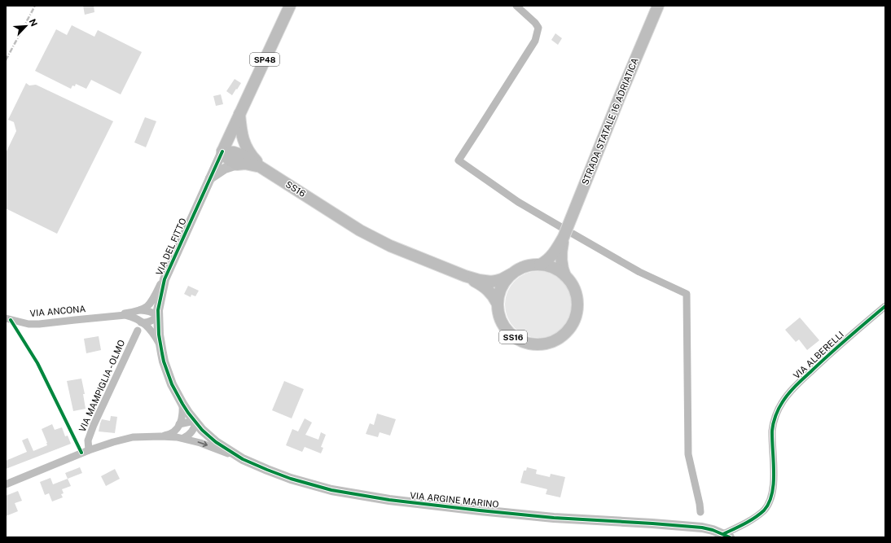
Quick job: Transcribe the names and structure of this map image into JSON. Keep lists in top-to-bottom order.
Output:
{
  "streets": {
    "main road": [
      "SP48",
      "STRADA STATALE 16 ADRIATICA",
      "SS16",
      "VIA DEL FITTO"
    ],
    "street": [
      "VIA ANCONA",
      "VIA ALBERELLI",
      "VIA MAMPIGLIA - OLMO",
      "VIA ARGINE MARINO"
    ]
  },
  "crossings": [
    ["STRADA STATALE 16 ADRIATICA", "SS16"],
    ["SS16", "VIA DEL FITTO"],
    ["VIA DEL FITTO", "VIA ANCONA"],
    ["VIA DEL FITTO", "VIA ARGINE MARINO"],
    ["VIA ALBERELLI", "VIA ARGINE MARINO"]
  ],
  "north": "top right"
}
